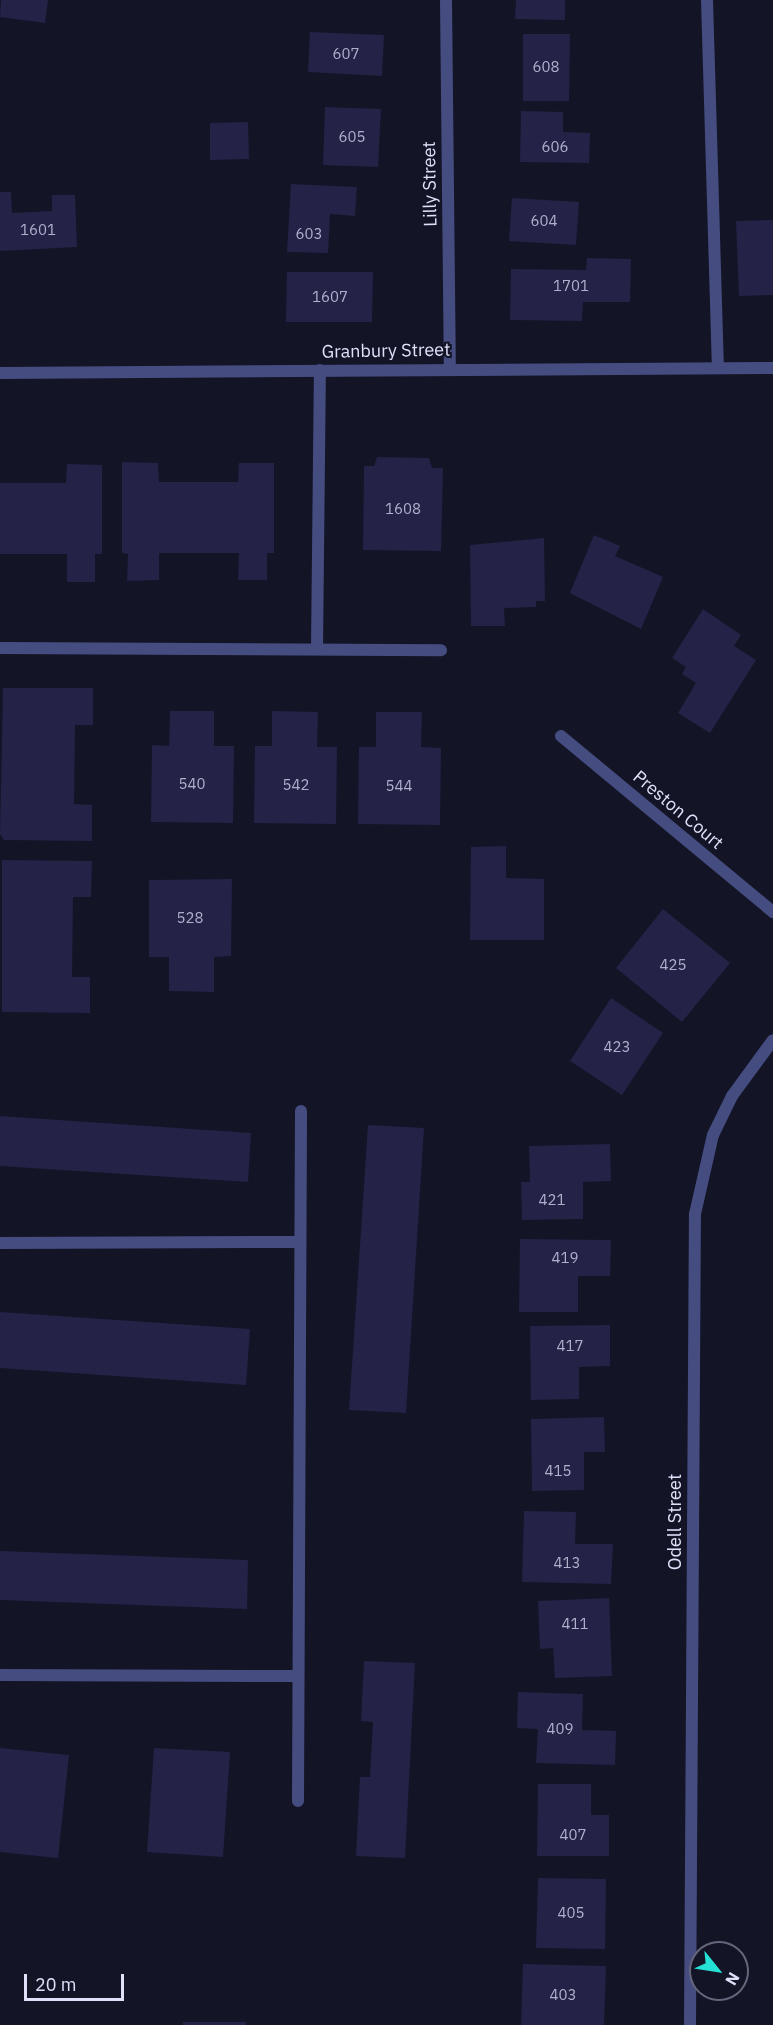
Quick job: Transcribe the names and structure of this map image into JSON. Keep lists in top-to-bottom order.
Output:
{
  "streets": {
    "street": [
      "Lilly Street",
      "Granbury Street",
      "Preston Court",
      "Odell Street"
    ]
  },
  "crossings": [
    ["Lilly Street", "Granbury Street"]
  ],
  "house_numbers": [
    "607",
    "608",
    "605",
    "606",
    "604",
    "1601",
    "603",
    "1701",
    "1607",
    "1608",
    "540",
    "542",
    "544",
    "528",
    "425",
    "423",
    "421",
    "419",
    "417",
    "415",
    "413",
    "411",
    "409",
    "407",
    "405",
    "403"
  ],
  "scale_bar": "20 m",
  "north": "bottom right"
}
